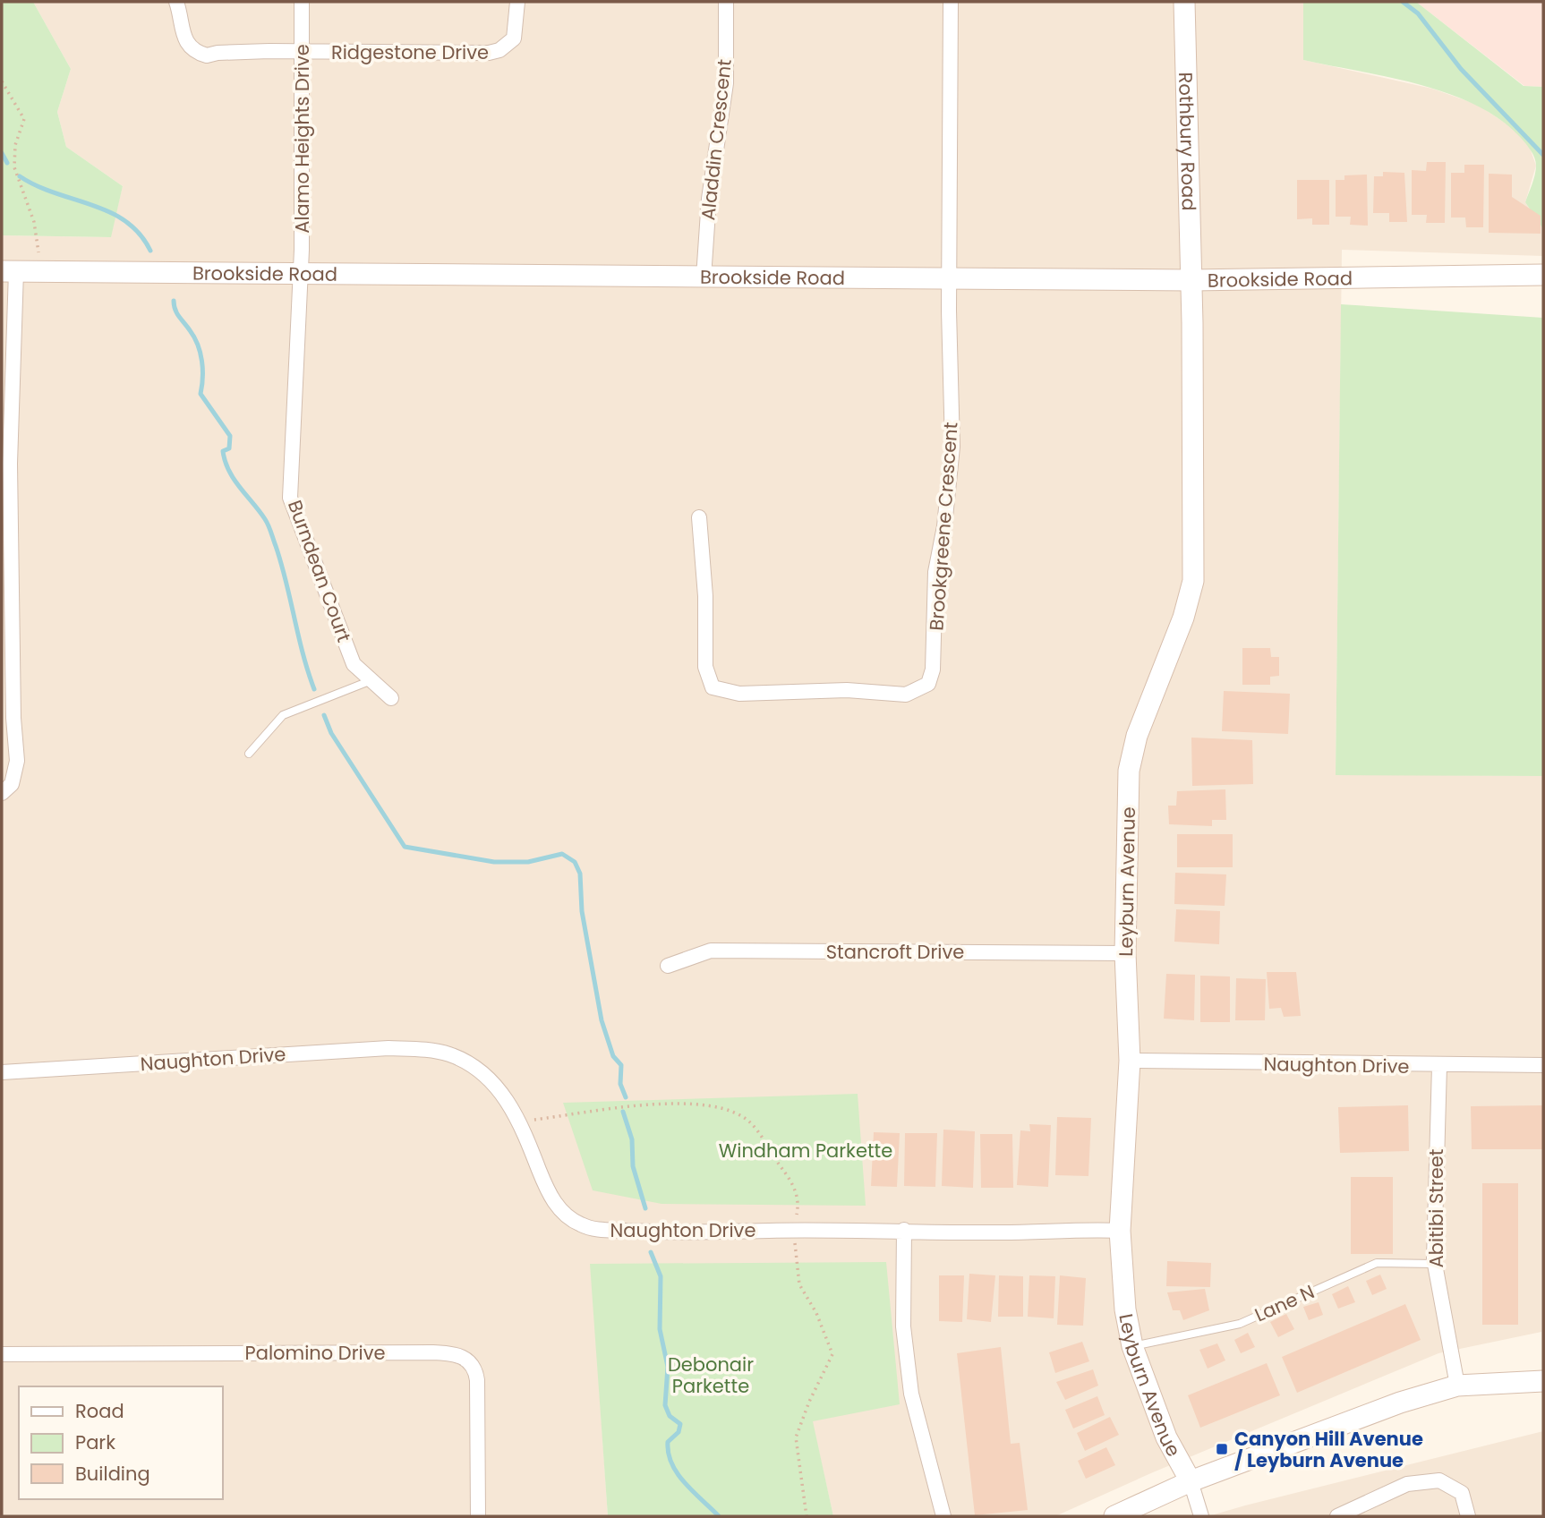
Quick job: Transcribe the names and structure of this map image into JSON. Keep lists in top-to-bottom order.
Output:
{
  "streets": {
    "street": [
      "Ridgestone Drive",
      "Alamo Heights Drive",
      "Aladdin Crescent",
      "Rothbury Road",
      "Brookside Road",
      "Brookgreene Crescent",
      "Burndean Court",
      "Leyburn Avenue",
      "Stancroft Drive",
      "Naughton Drive",
      "Abitibi Street",
      "Palomino Drive"
    ],
    "lane": ["Lane N"]
  },
  "crossings": [
    ["Ridgestone Drive", "Alamo Heights Drive"],
    ["Alamo Heights Drive", "Brookside Road"],
    ["Alamo Heights Drive", "Burndean Court"],
    ["Aladdin Crescent", "Brookside Road"],
    ["Rothbury Road", "Brookside Road"],
    ["Rothbury Road", "Leyburn Avenue"],
    ["Brookside Road", "Brookgreene Crescent"],
    ["Brookside Road", "Burndean Court"],
    ["Brookside Road", "Leyburn Avenue"],
    ["Leyburn Avenue", "Stancroft Drive"],
    ["Leyburn Avenue", "Naughton Drive"],
    ["Leyburn Avenue", "Lane N"],
    ["Naughton Drive", "Abitibi Street"],
    ["Abitibi Street", "Lane N"]
  ],
  "parks": ["Windham Parkette", "Debonair Parkette"],
  "places": {
    "transit": ["Canyon Hill Avenue / Leyburn Avenue"]
  },
  "legend": ["Road", "Park", "Building"]
}
